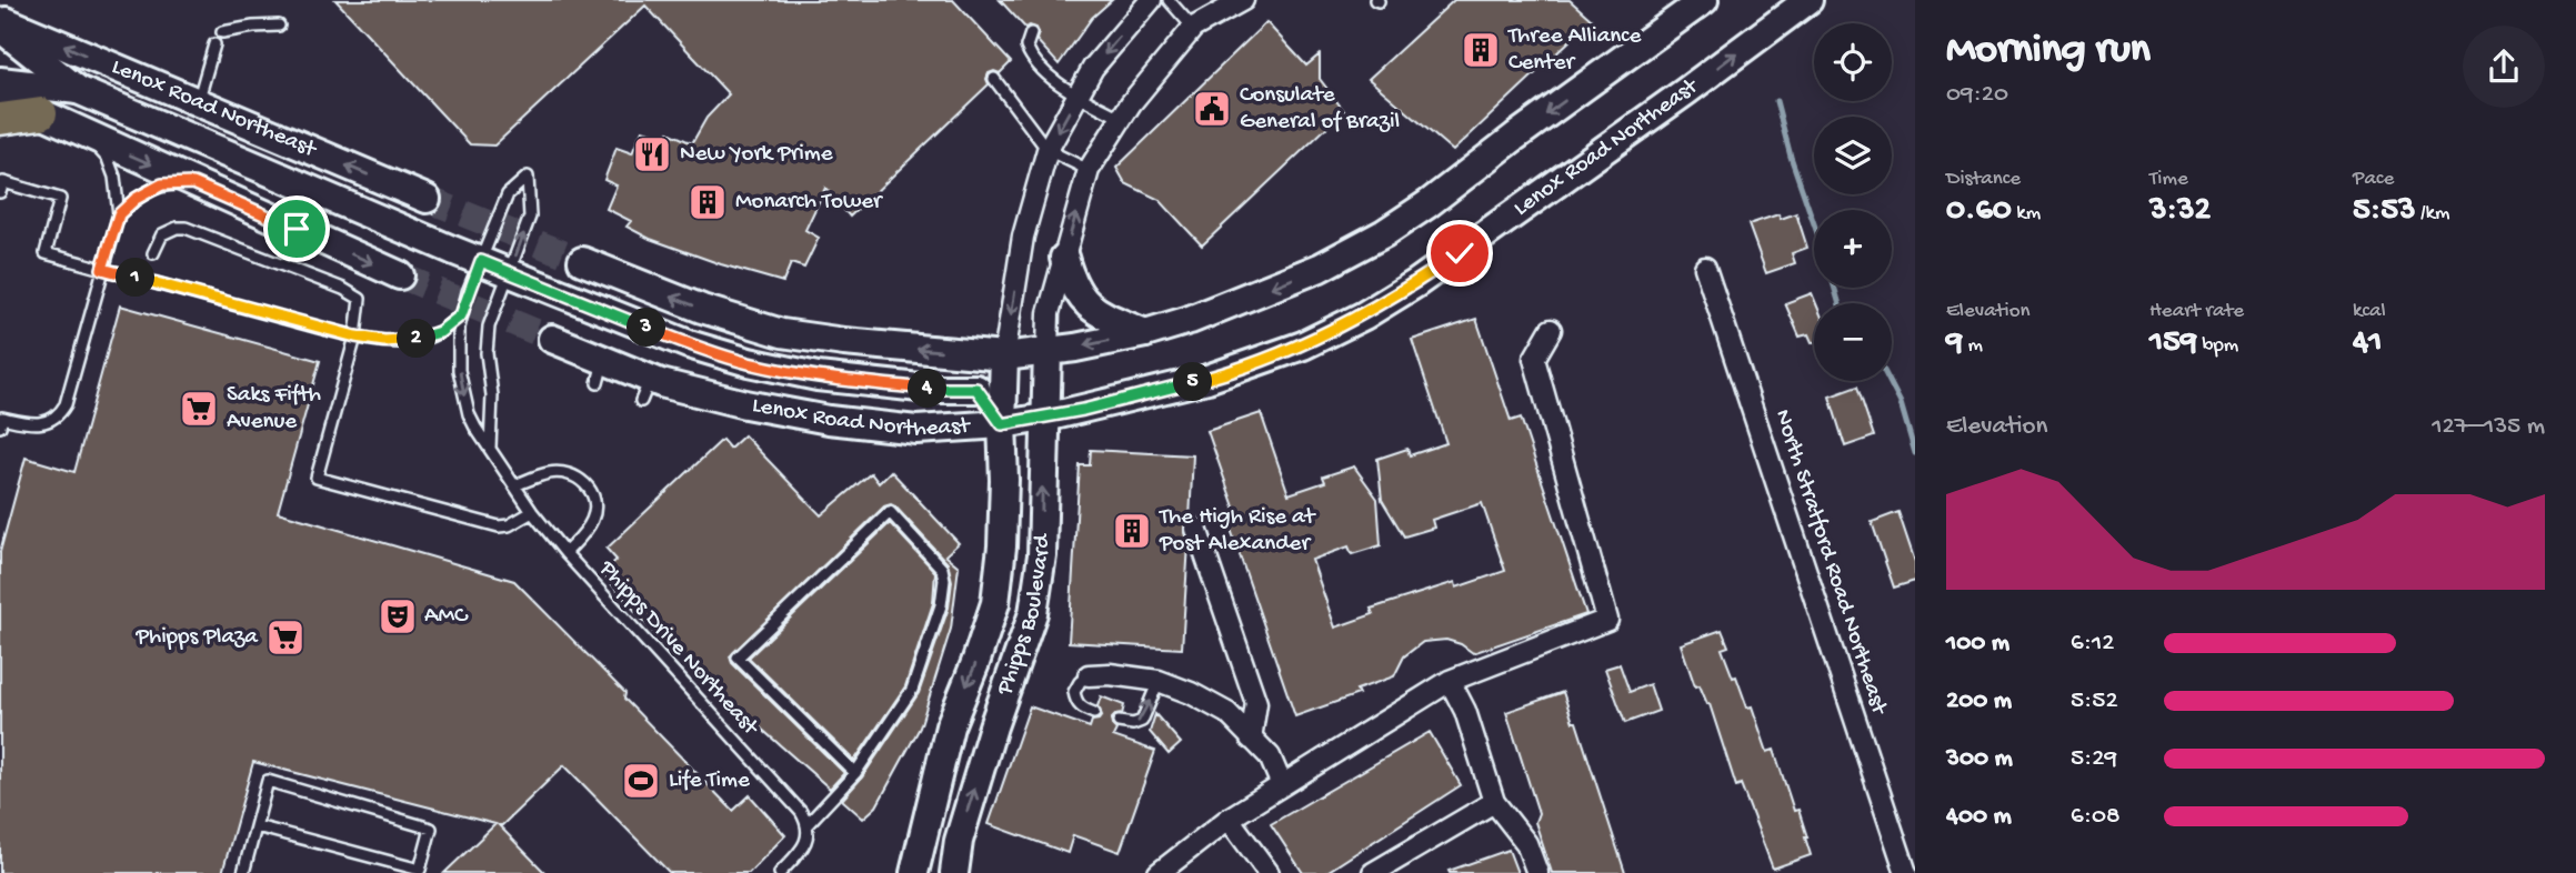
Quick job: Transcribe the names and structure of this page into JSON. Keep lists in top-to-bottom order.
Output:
{
  "streets": {
    "main road": ["Lenox Road Northeast", "Phipps Boulevard"],
    "street": ["North Stratford Road Northeast"],
    "lane": ["Phipps Drive Northeast"]
  },
  "crossings": [
    ["Lenox Road Northeast", "Phipps Boulevard"]
  ],
  "places": {
    "building": ["Three Alliance Center", "Monarch Tower", "The High Rise at Post Alexander"],
    "public building": ["Consulate General of Brazil"],
    "restaurant": ["New York Prime"],
    "supermarket": ["Saks Fifth Avenue", "Phipps Plaza"],
    "theatre": ["AMC"],
    "sports": ["Life Time"]
  },
  "page": {
    "heading": ["Morning run", "09:20"],
    "map_buttons": ["+", "−"],
    "stats": [
      ["Distance", "0.60 km"],
      ["Time", "3:32"],
      ["Pace", "5:53 /km"],
      ["Elevation", "9 m"],
      ["Heart rate", "159 bpm"],
      ["kcal", "41"]
    ],
    "pins": [
      "1",
      "3",
      "2",
      "5",
      "4"
    ],
    "chart": ["Elevation", "127–135 m"],
    "list": [
      {
        "name": "100 m",
        "note": "6:12"
      },
      {
        "name": "200 m",
        "note": "5:52"
      },
      {
        "name": "300 m",
        "note": "5:29"
      },
      {
        "name": "400 m",
        "note": "6:08"
      }
    ]
  }
}
